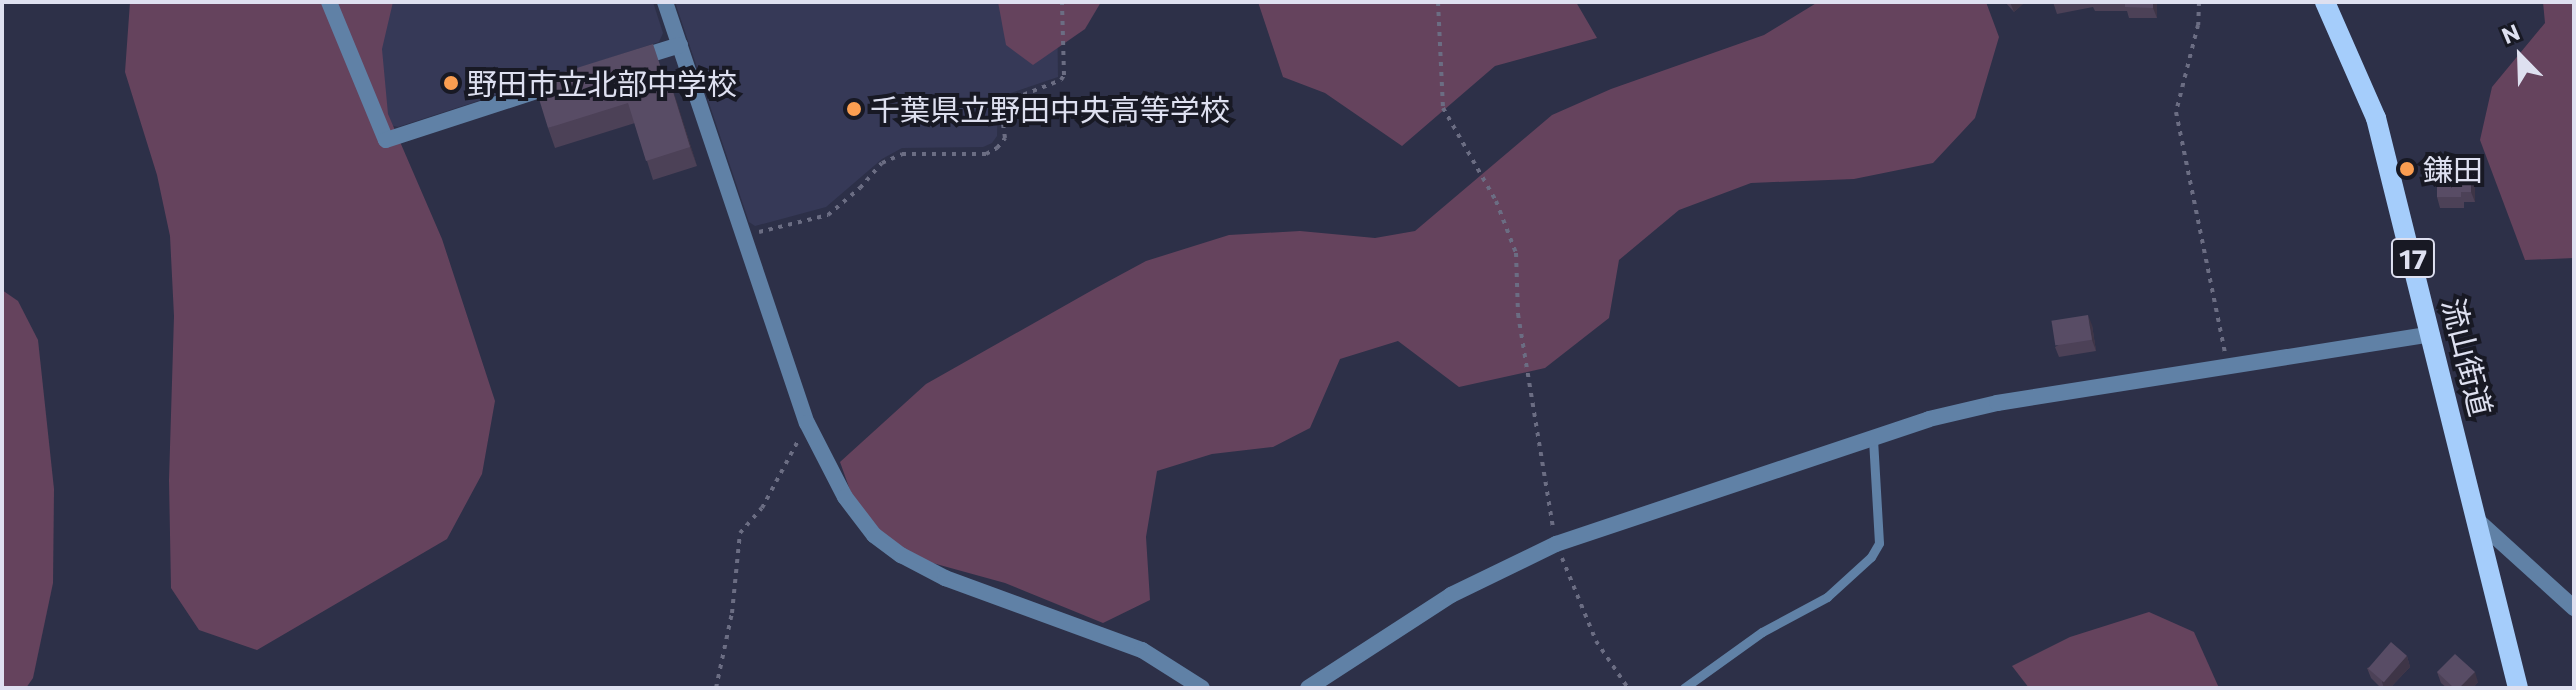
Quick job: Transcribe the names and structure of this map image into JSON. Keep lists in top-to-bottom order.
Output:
{
  "streets": {
    "main road": ["17", "流山街道"]
  },
  "places": ["野田市立北部中学校", "千葉県立野田中央高等学校", "鎌田"],
  "north": "top left"
}
